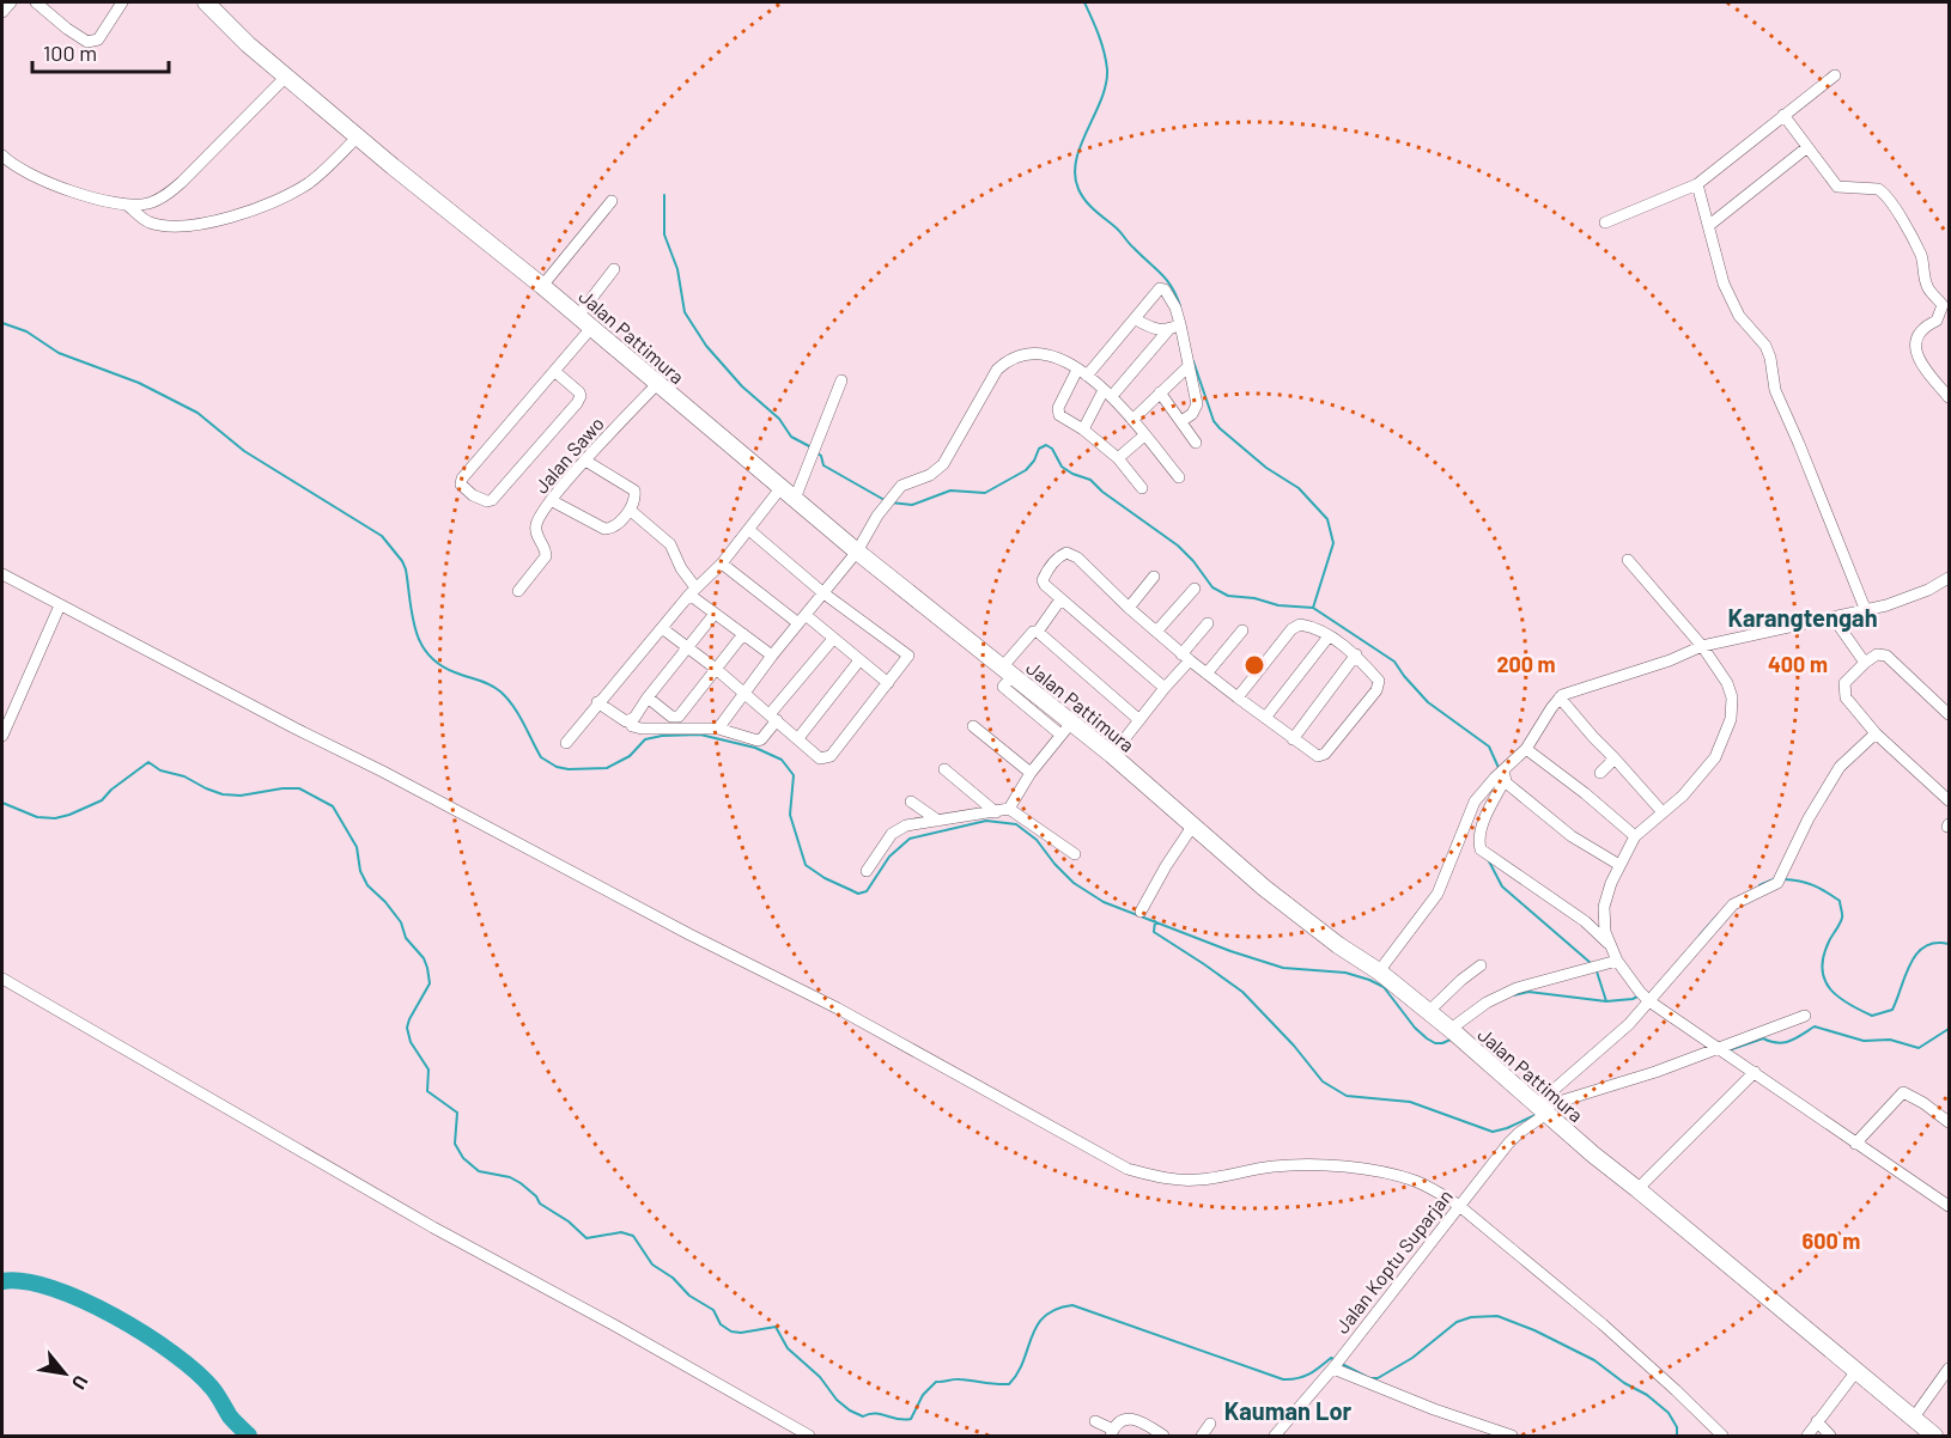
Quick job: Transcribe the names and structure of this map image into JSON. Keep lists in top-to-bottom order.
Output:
{
  "streets": {
    "main road": ["Jalan Pattimura"],
    "street": ["Jalan Sawo", "Jalan Koptu Suparjan"]
  },
  "crossings": [
    ["Jalan Pattimura", "Jalan Sawo"],
    ["Jalan Pattimura", "Jalan Koptu Suparjan"]
  ],
  "districts": ["Karangtengah", "Kauman Lor"],
  "scale_bar": "100 m",
  "north": "bottom right",
  "rings": ["200 m", "400 m", "600 m"]
}
